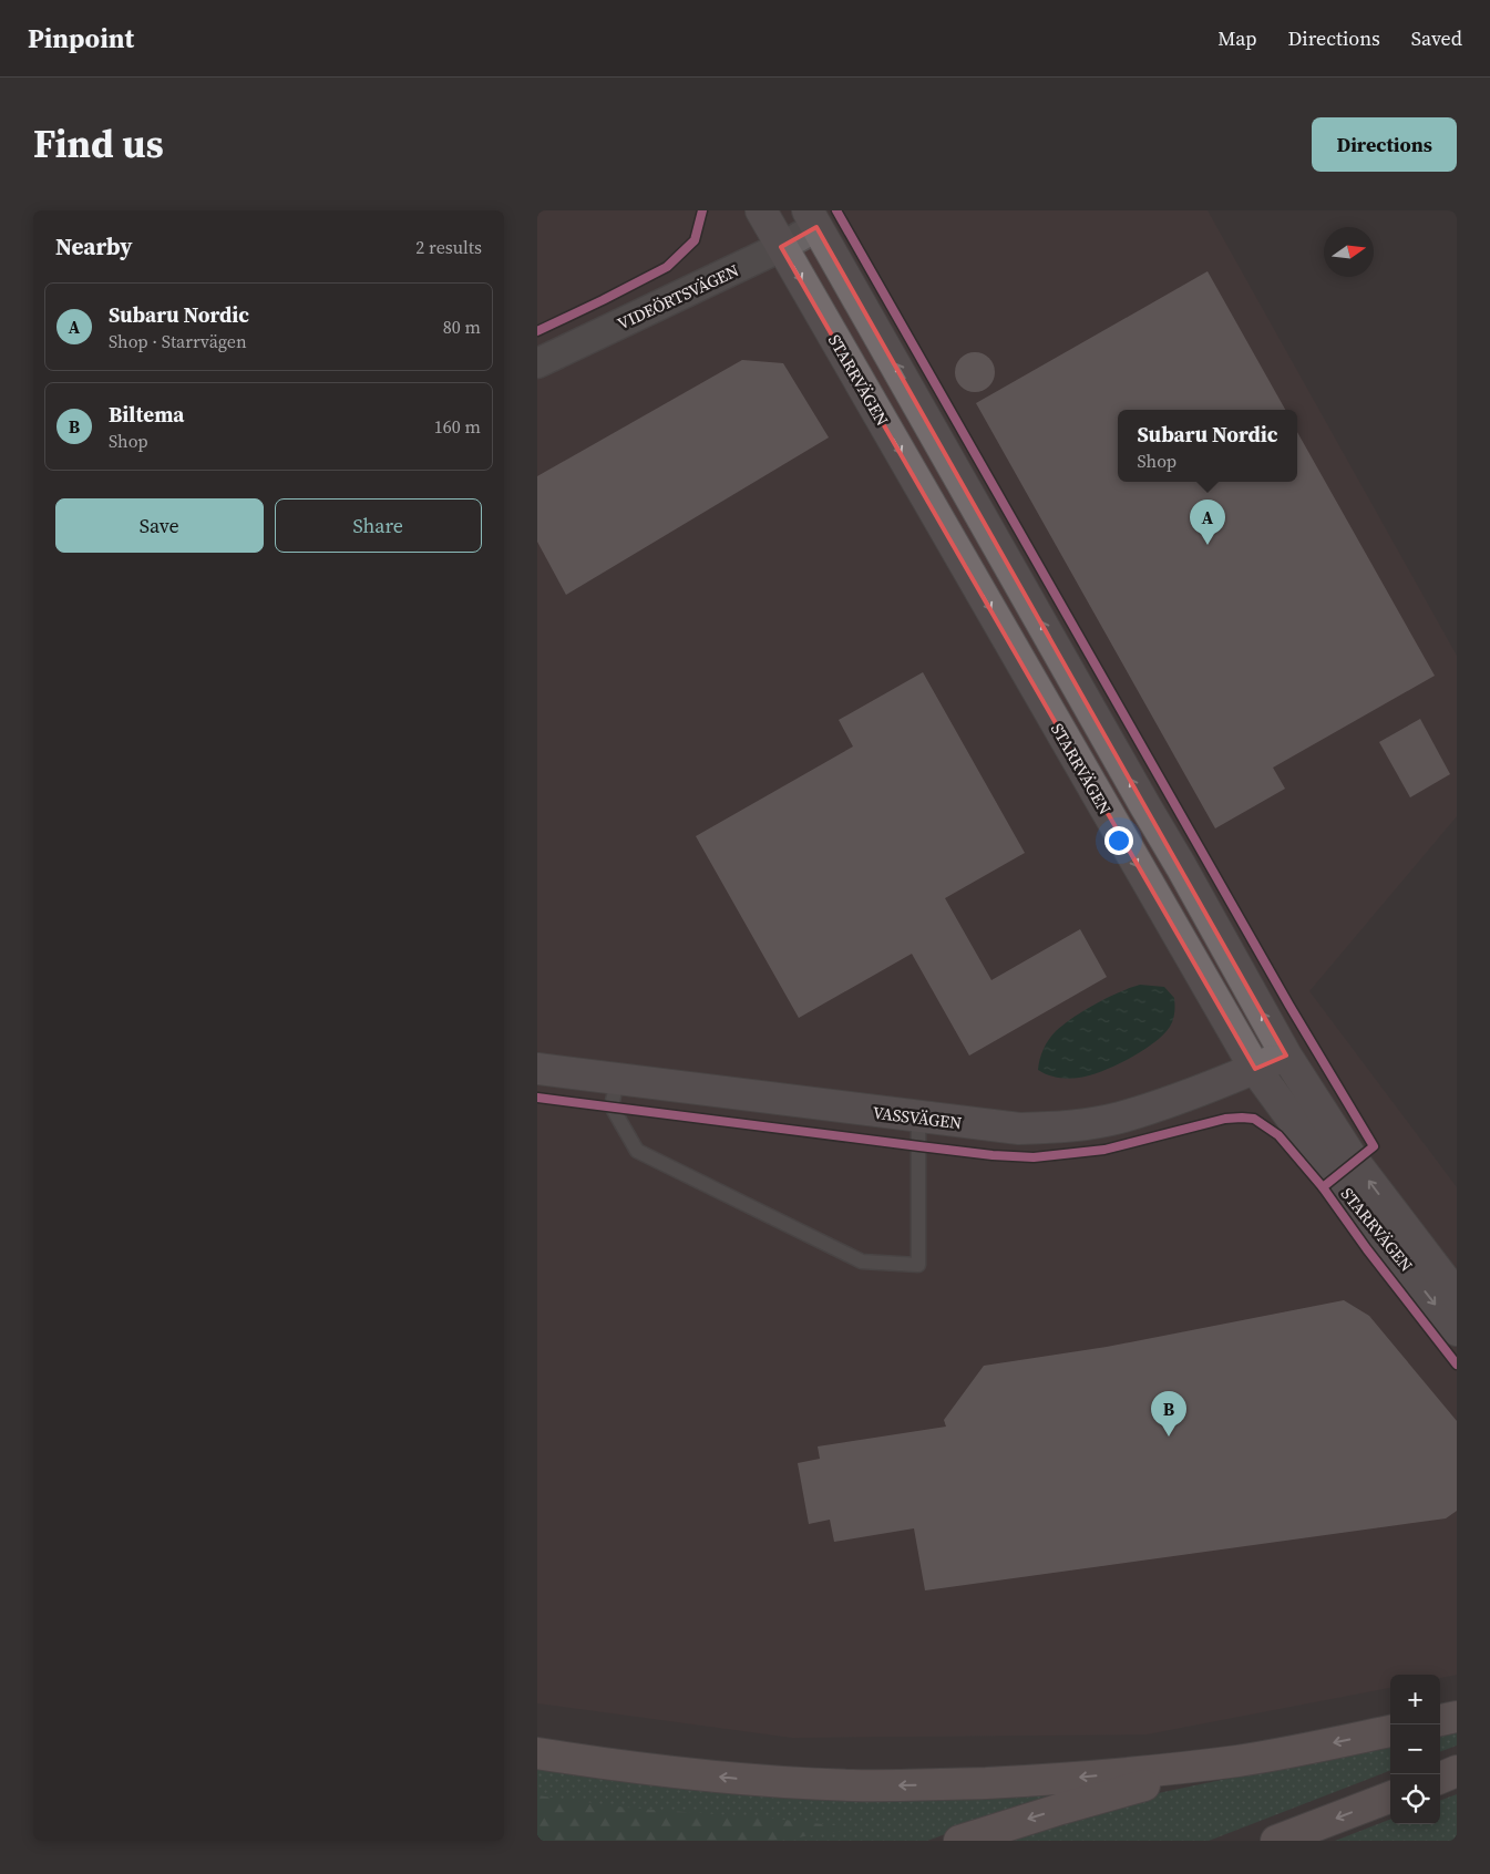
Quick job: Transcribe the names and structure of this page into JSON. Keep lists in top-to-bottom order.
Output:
{
  "streets": {
    "street": ["VIDEÖRTSVÄGEN", "STARRVÄGEN", "VASSVÄGEN"]
  },
  "crossings": [
    ["VIDEÖRTSVÄGEN", "STARRVÄGEN"],
    ["STARRVÄGEN", "VASSVÄGEN"]
  ],
  "north": "right",
  "page": {
    "header": "Pinpoint",
    "nav": ["Map", "Directions", "Saved"],
    "title": "Find us",
    "buttons": [
      "Directions",
      ["Save", "Share"]
    ],
    "heading": ["Nearby", "2 results"],
    "list": [
      {
        "mark": "A",
        "name": "Subaru Nordic",
        "note": "Shop · Starrvägen",
        "value": "80 m"
      },
      {
        "mark": "B",
        "name": "Biltema",
        "note": "Shop",
        "value": "160 m"
      }
    ],
    "popup": ["Subaru Nordic", "Shop"],
    "pins": ["A", "B"],
    "map_buttons": ["+", "−"]
  }
}
